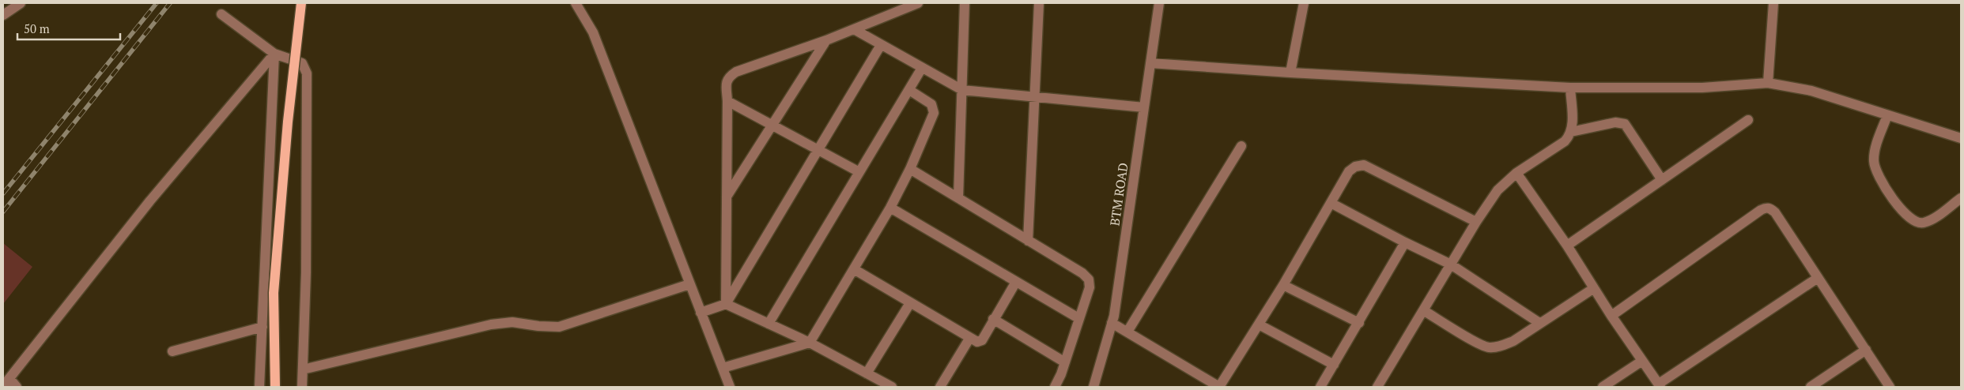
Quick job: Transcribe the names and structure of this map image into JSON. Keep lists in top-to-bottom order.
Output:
{
  "streets": {
    "street": ["BTM ROAD"]
  },
  "scale_bar": "50 m"
}
